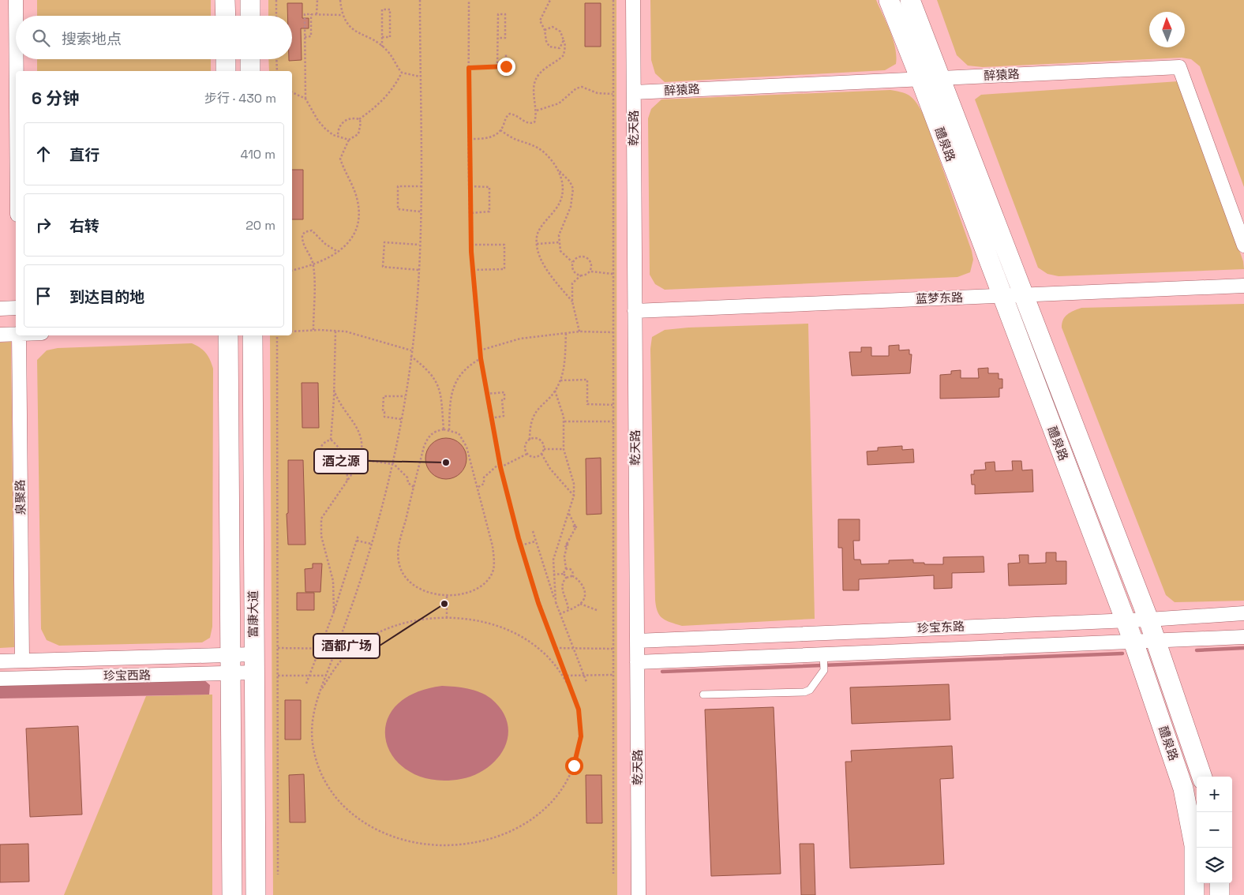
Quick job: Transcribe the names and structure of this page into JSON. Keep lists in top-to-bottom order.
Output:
{
  "streets": {
    "street": [
      "醉猿路",
      "乾天路",
      "醴泉路",
      "蓝梦东路",
      "泉聚路",
      "富康大道",
      "珍宝东路",
      "珍宝西路"
    ]
  },
  "crossings": [
    ["醉猿路", "乾天路"],
    ["醉猿路", "醴泉路"],
    ["乾天路", "蓝梦东路"],
    ["乾天路", "珍宝东路"],
    ["醴泉路", "蓝梦东路"],
    ["醴泉路", "珍宝东路"],
    ["泉聚路", "珍宝西路"],
    ["富康大道", "珍宝西路"]
  ],
  "places": ["酒之源", "酒都广场"],
  "north": "top",
  "page": {
    "search": "搜索地点",
    "heading": ["6 分钟", "步行 · 430 m"],
    "list": [
      ["直行", "410 m"],
      ["右转", "20 m"],
      "到达目的地"
    ],
    "map_buttons": ["+", "−"]
  }
}
